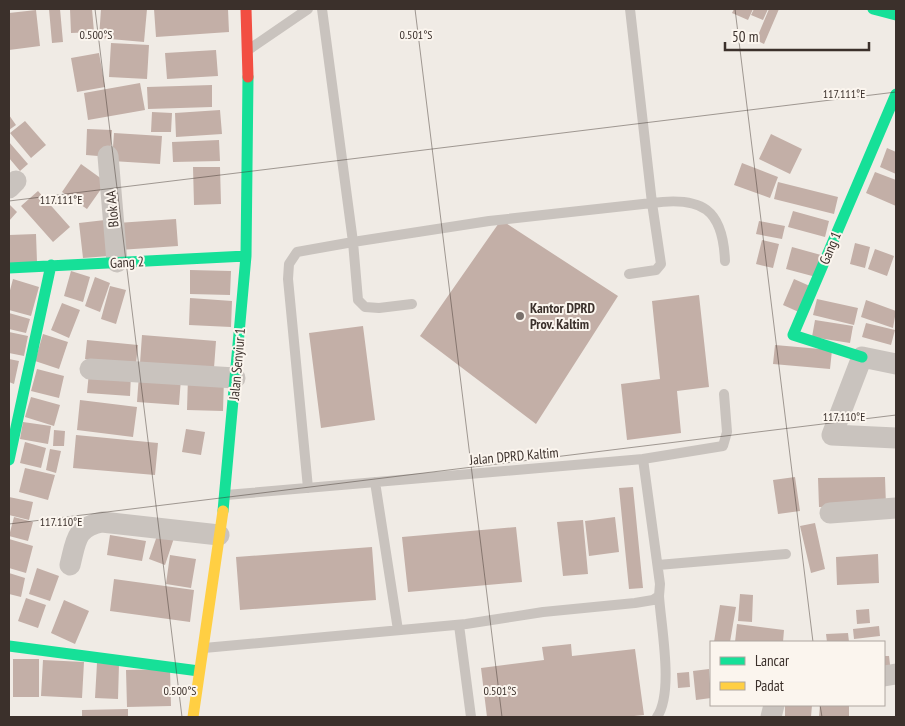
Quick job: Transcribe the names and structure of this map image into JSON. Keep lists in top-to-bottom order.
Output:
{
  "streets": {
    "street": [
      "Blok AA",
      "Gang 1",
      "Gang 2",
      "Jalan Senyiur 1"
    ],
    "lane": ["Jalan DPRD Kaltim"]
  },
  "crossings": [
    ["Blok AA", "Gang 2"],
    ["Gang 2", "Jalan Senyiur 1"],
    ["Jalan Senyiur 1", "Jalan DPRD Kaltim"]
  ],
  "places": ["Kantor DPRD Prov. Kaltim"],
  "legend": ["Lancar", "Padat"],
  "scale_bar": "50 m",
  "coordinates": [
    "0.500°S",
    "0.501°S",
    "117.111°E",
    "117.110°E"
  ]
}
